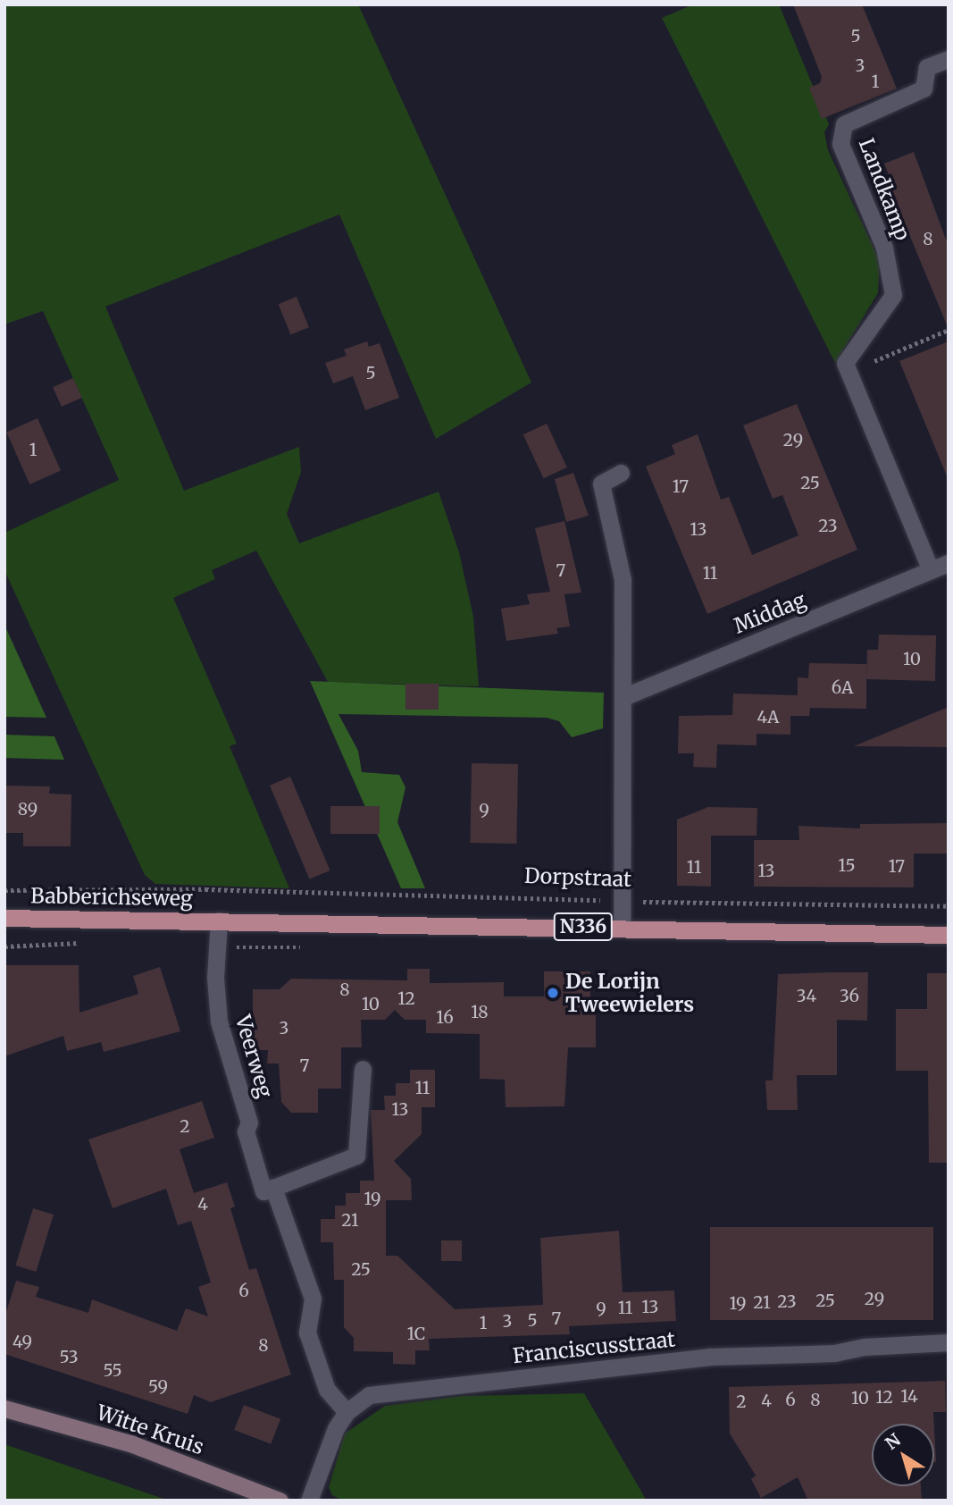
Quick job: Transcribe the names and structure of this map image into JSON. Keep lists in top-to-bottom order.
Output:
{
  "streets": {
    "main road": ["Babberichseweg", "N336", "Witte Kruis"],
    "street": [
      "Landkamp",
      "Middag",
      "Veerweg",
      "Franciscusstraat"
    ],
    "path": ["Dorpstraat"]
  },
  "crossings": [
    ["Dorpstraat", "Babberichseweg"],
    ["Babberichseweg", "N336"],
    ["Babberichseweg", "Veerweg"],
    ["N336", "Veerweg"],
    ["Veerweg", "Franciscusstraat"]
  ],
  "places": ["De Lorijn Tweewielers"],
  "house_numbers": [
    "5",
    "3",
    "1",
    "8",
    "5",
    "29",
    "1",
    "25",
    "17",
    "23",
    "13",
    "7",
    "11",
    "10",
    "6A",
    "4A",
    "89",
    "9",
    "15",
    "17",
    "11",
    "13",
    "8",
    "34",
    "36",
    "12",
    "10",
    "18",
    "16",
    "3",
    "7",
    "11",
    "13",
    "2",
    "19",
    "4",
    "21",
    "25",
    "6",
    "29",
    "25",
    "23",
    "21",
    "19",
    "13",
    "11",
    "9",
    "7",
    "5",
    "3",
    "1",
    "1C",
    "49",
    "8",
    "53",
    "55",
    "59",
    "14",
    "12",
    "10",
    "6",
    "8",
    "4",
    "2"
  ],
  "north": "top left"
}
